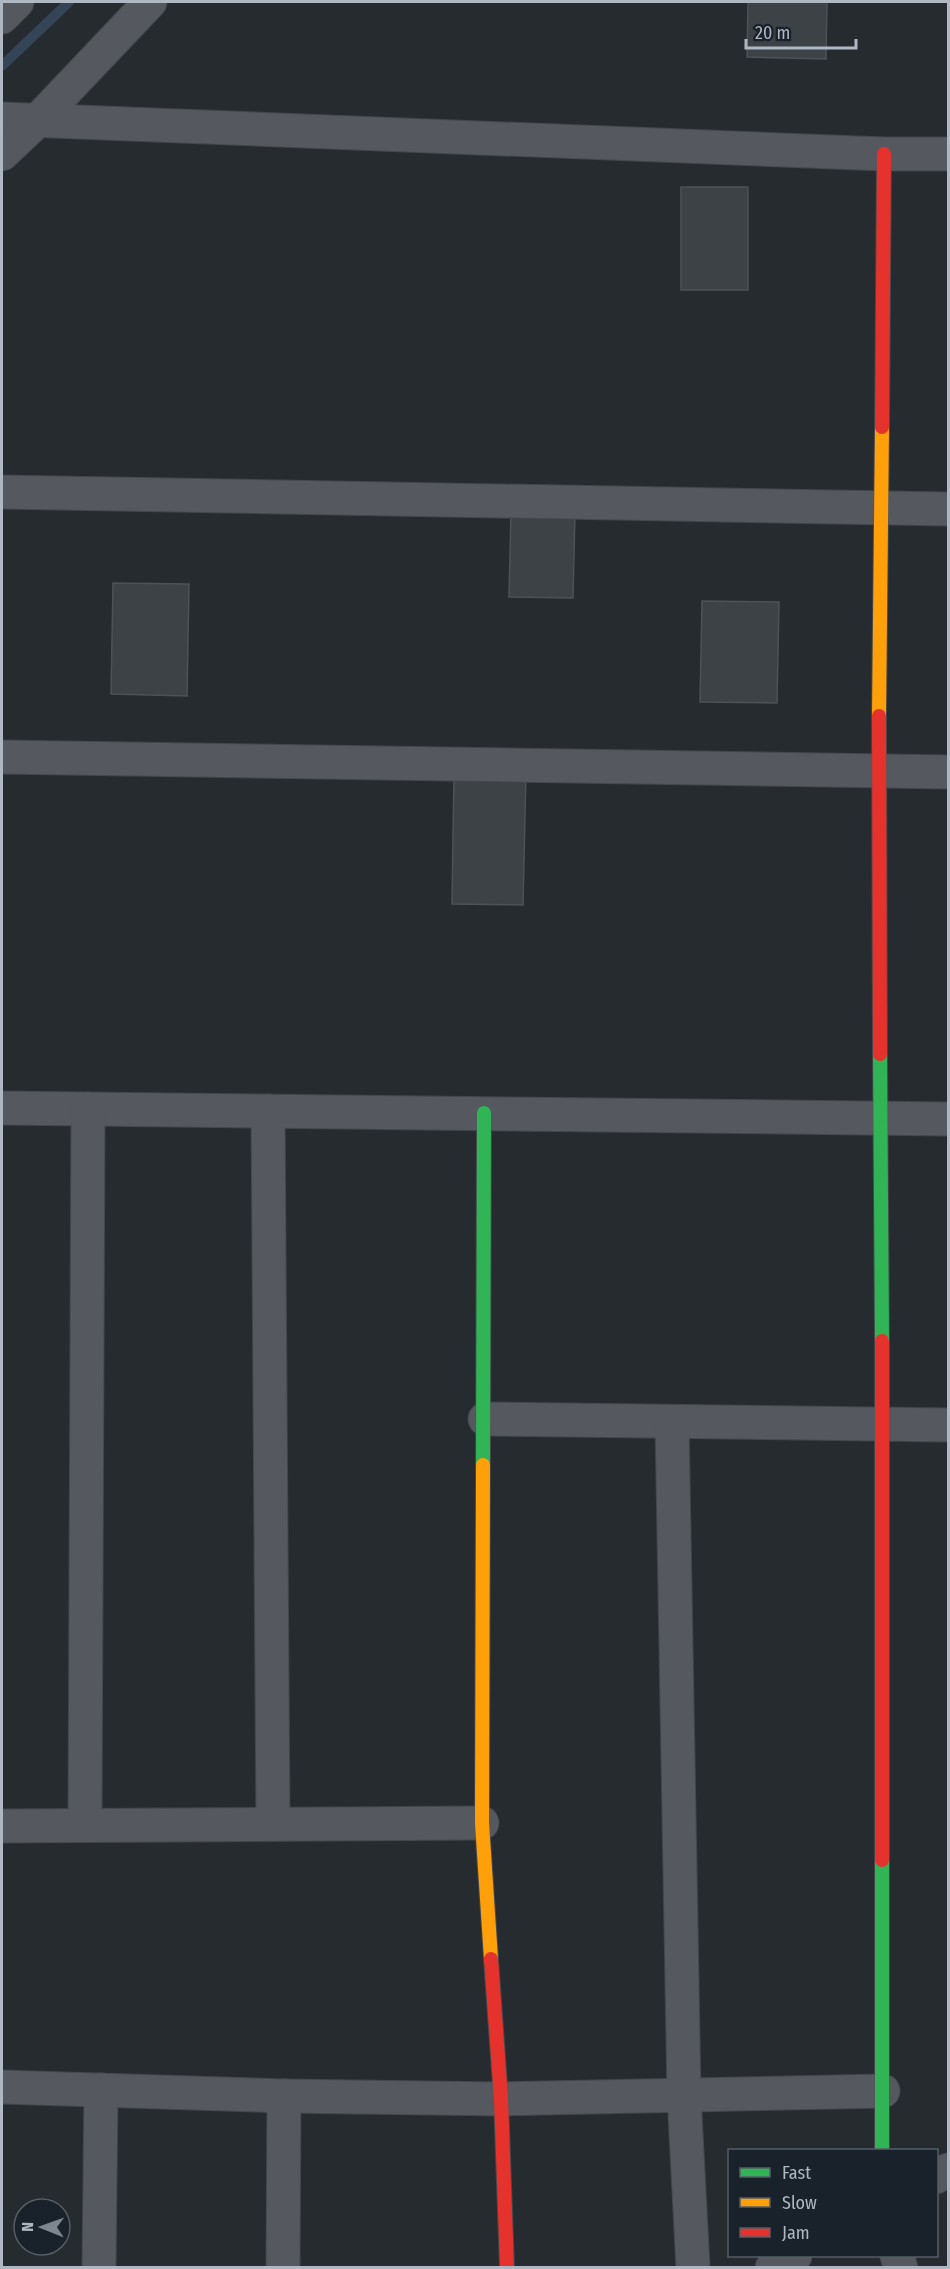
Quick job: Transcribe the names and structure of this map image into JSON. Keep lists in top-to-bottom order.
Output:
{
  "legend": ["Fast", "Slow", "Jam"],
  "scale_bar": "20 m",
  "north": "left"
}
